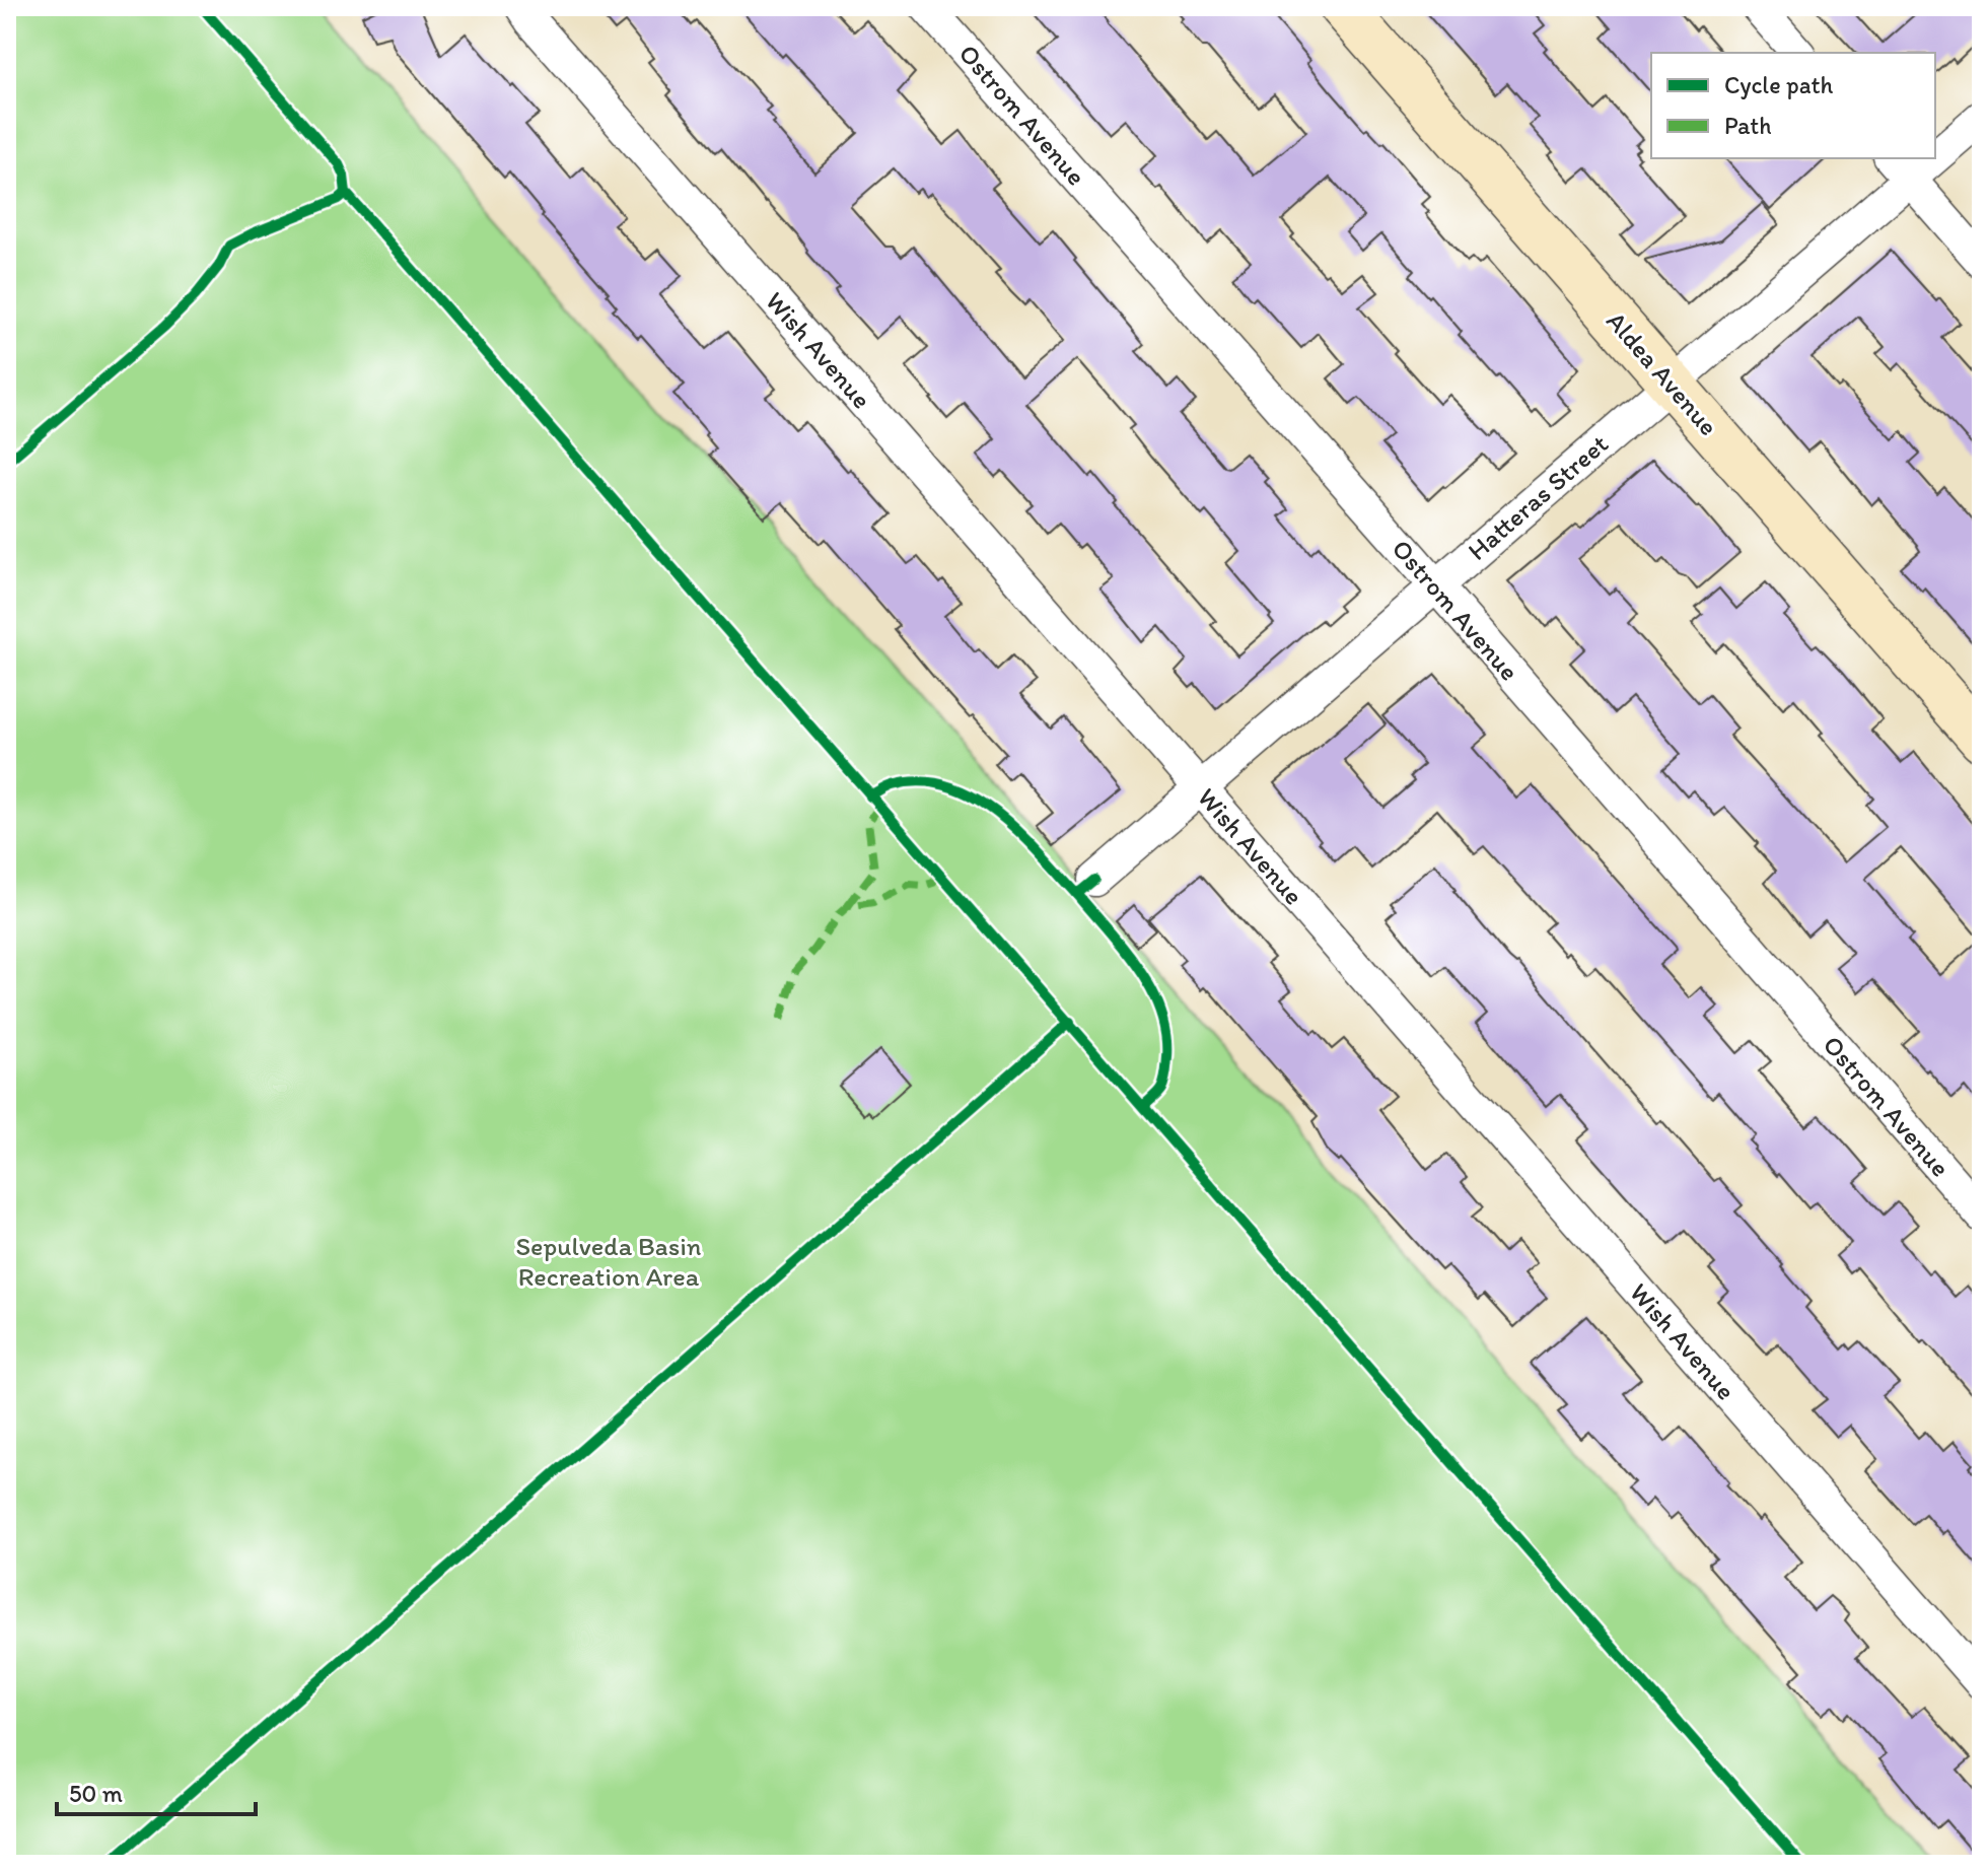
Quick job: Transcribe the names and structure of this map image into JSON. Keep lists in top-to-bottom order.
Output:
{
  "streets": {
    "street": [
      "Ostrom Avenue",
      "Wish Avenue",
      "Aldea Avenue",
      "Hatteras Street"
    ]
  },
  "crossings": [
    ["Ostrom Avenue", "Hatteras Street"],
    ["Wish Avenue", "Hatteras Street"],
    ["Aldea Avenue", "Hatteras Street"]
  ],
  "parks": ["Sepulveda Basin Recreation Area"],
  "legend": ["Cycle path", "Path"],
  "scale_bar": "50 m"
}
